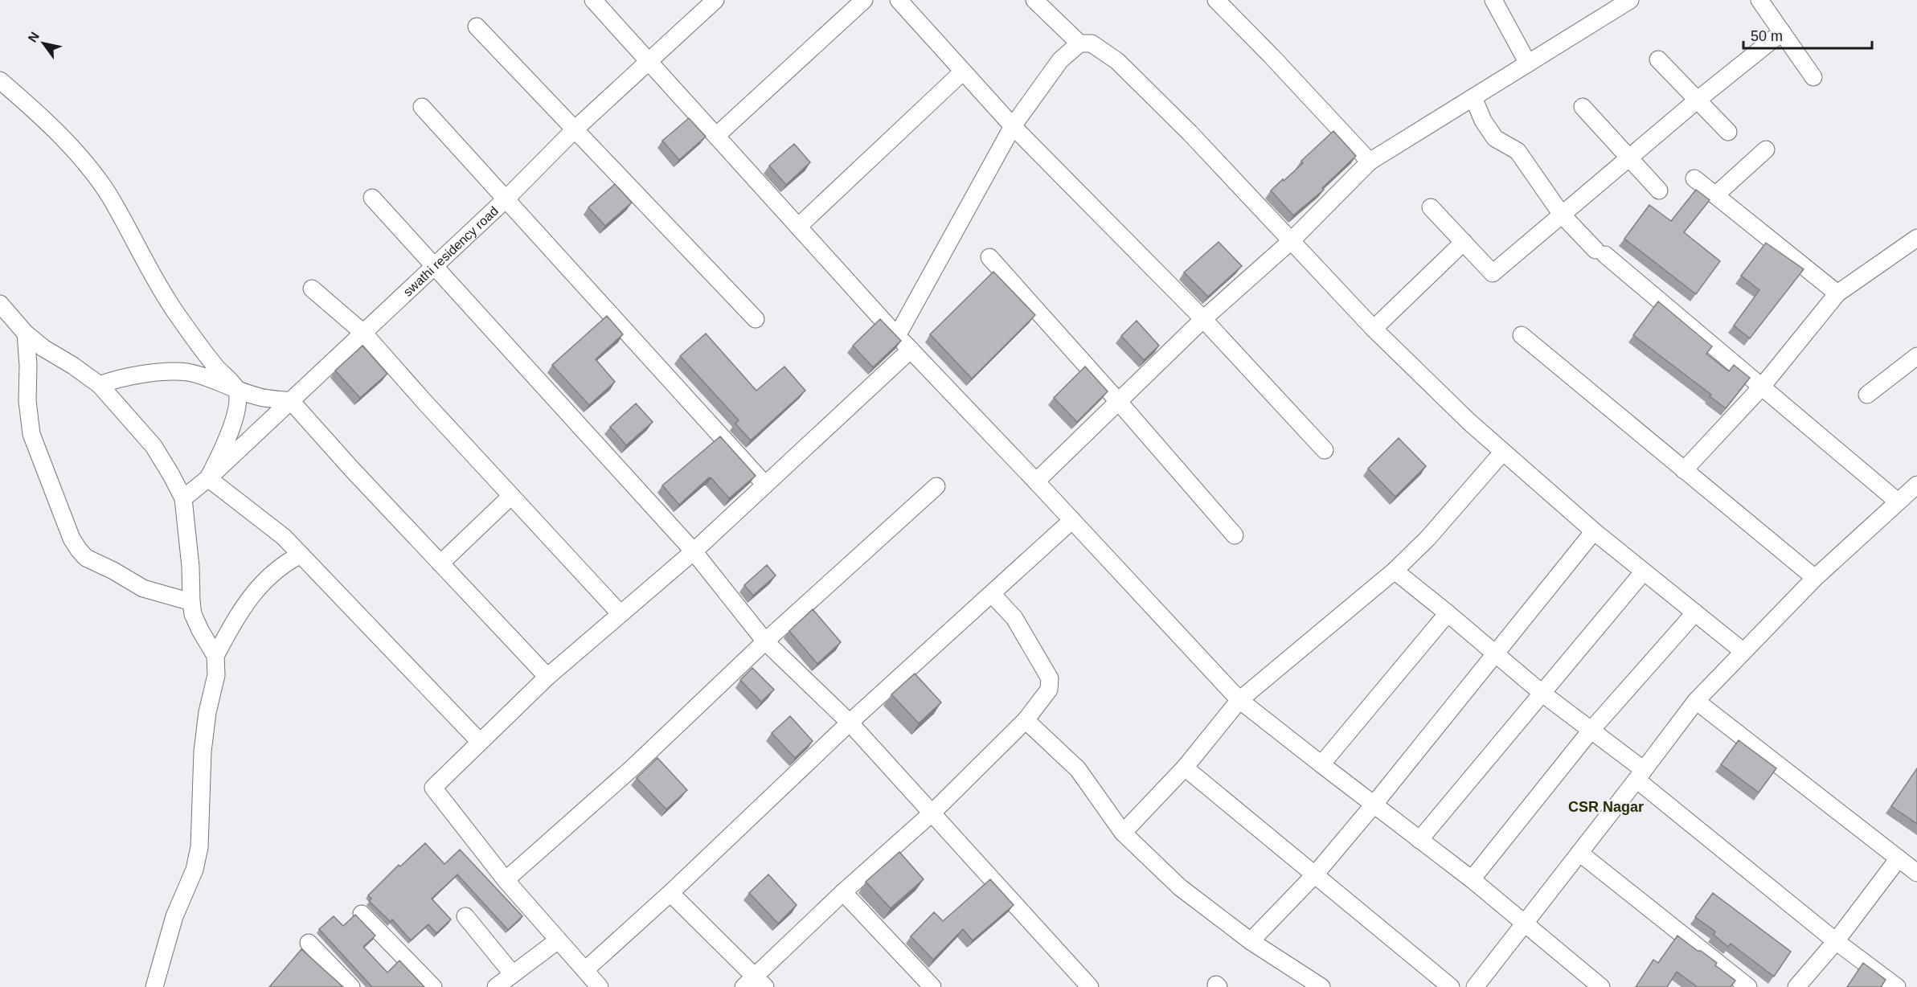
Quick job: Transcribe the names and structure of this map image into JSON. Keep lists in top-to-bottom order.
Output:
{
  "streets": {
    "street": ["swathi residency road"]
  },
  "districts": ["CSR Nagar"],
  "scale_bar": "50 m",
  "north": "top left"
}
